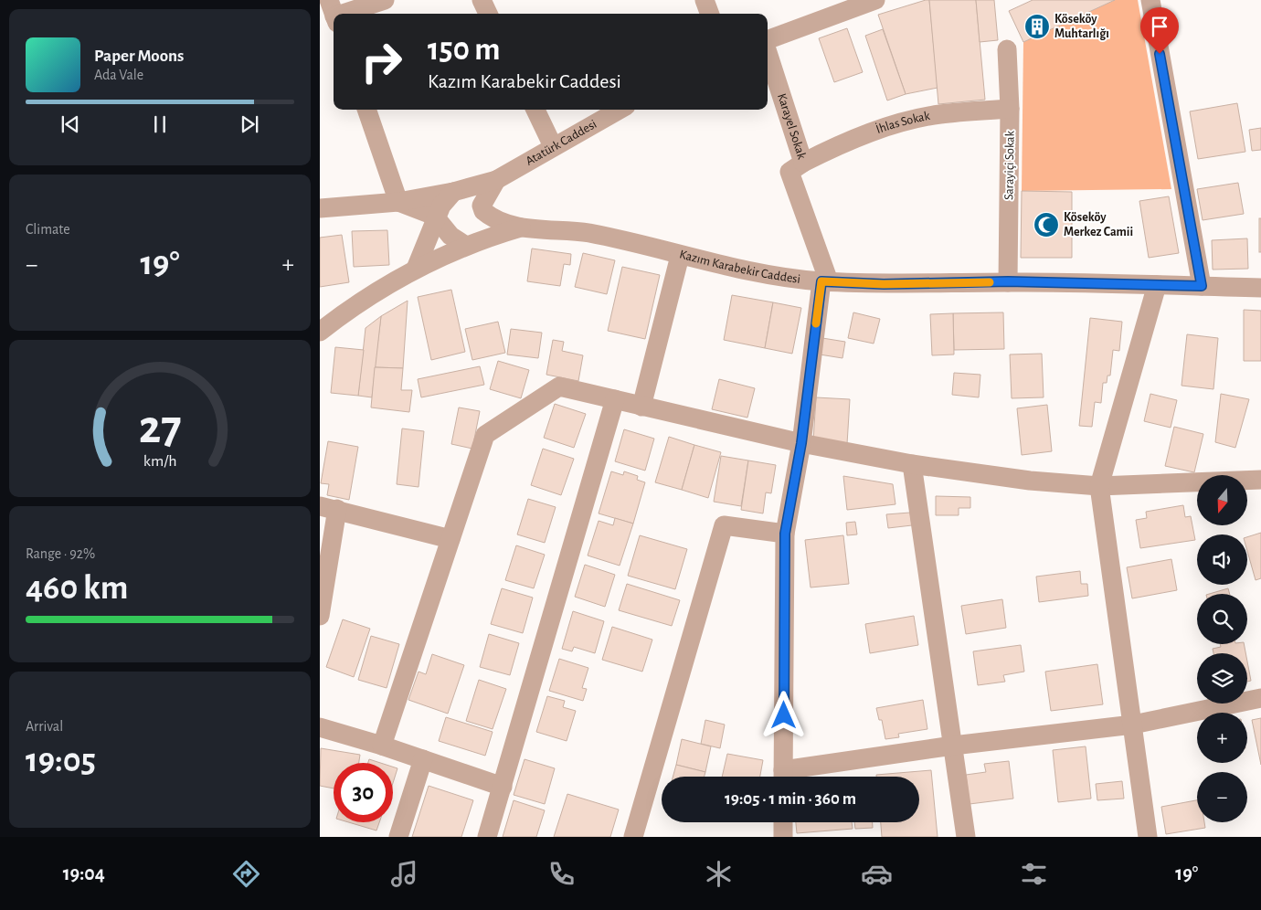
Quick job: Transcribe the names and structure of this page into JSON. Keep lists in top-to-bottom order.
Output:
{
  "streets": {
    "street": [
      "İhlas Sokak",
      "Karayel Sokak",
      "Atatürk Caddesi",
      "Sarayiçi Sokak",
      "Kazım Karabekir Caddesi"
    ]
  },
  "crossings": [
    ["İhlas Sokak", "Karayel Sokak"],
    ["İhlas Sokak", "Sarayiçi Sokak"],
    ["Karayel Sokak", "Kazım Karabekir Caddesi"],
    ["Sarayiçi Sokak", "Kazım Karabekir Caddesi"]
  ],
  "places": {
    "building": ["Köseköy Muhtarlığı"],
    "mosque": ["Köseköy Merkez Camii"]
  },
  "north": "bottom",
  "page": {
    "turn": ["150 m", "Kazım Karabekir Caddesi"],
    "song": ["Paper Moons", "Ada Vale"],
    "tile": [
      "Climate",
      ["Range · 92%", "460 km"],
      ["Arrival", "19:05"]
    ],
    "heat": ["−", "19°", "+"],
    "map_buttons": ["+", "−"],
    "limit": "30",
    "trip": "19:05 · 1 min · 360 m",
    "tabs": ["19:04", "19°"],
    "gauge": ["27", "km/h"]
  }
}
